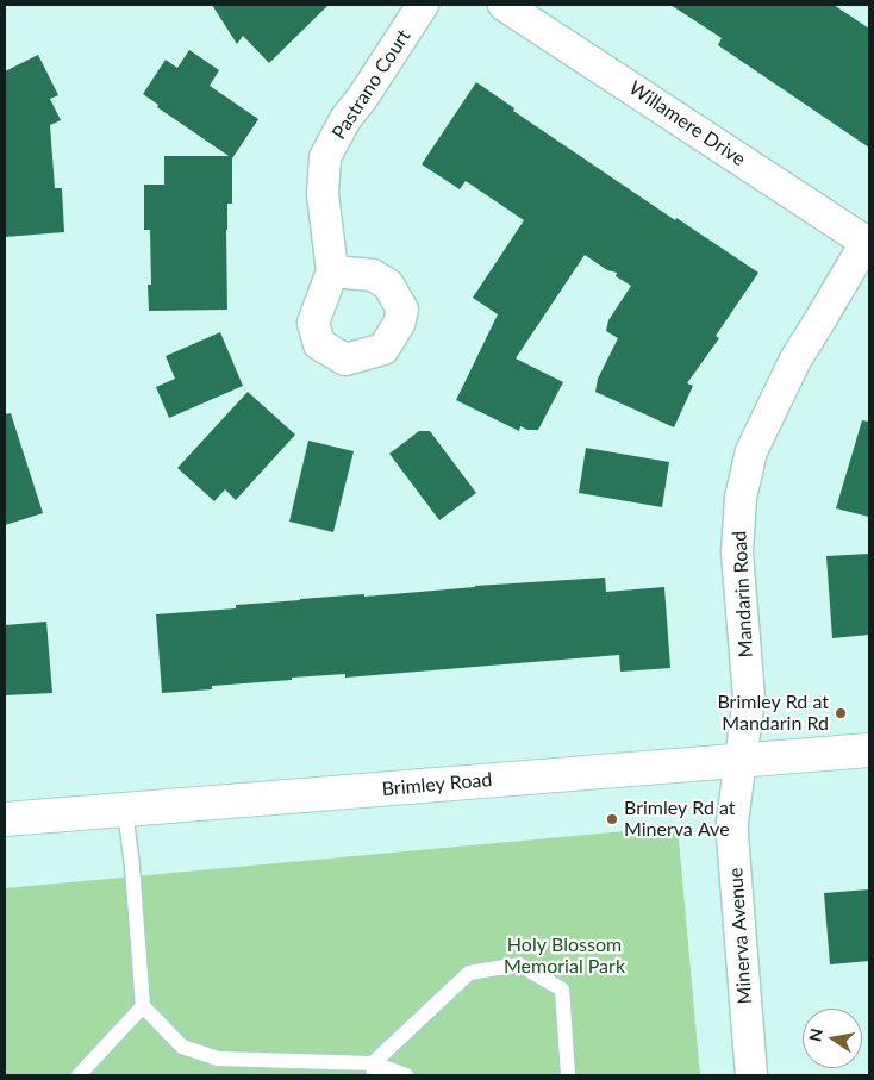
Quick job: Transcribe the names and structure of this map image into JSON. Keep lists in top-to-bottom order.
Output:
{
  "streets": {
    "main road": ["Brimley Road"],
    "street": [
      "Pastrano Court",
      "Willamere Drive",
      "Mandarin Road",
      "Minerva Avenue"
    ]
  },
  "crossings": [
    ["Willamere Drive", "Mandarin Road"],
    ["Mandarin Road", "Brimley Road"],
    ["Mandarin Road", "Minerva Avenue"],
    ["Brimley Road", "Minerva Avenue"]
  ],
  "parks": ["Holy Blossom Memorial Park"],
  "places": ["Brimley Rd at Mandarin Rd", "Brimley Rd at Minerva Ave"],
  "north": "left"
}
